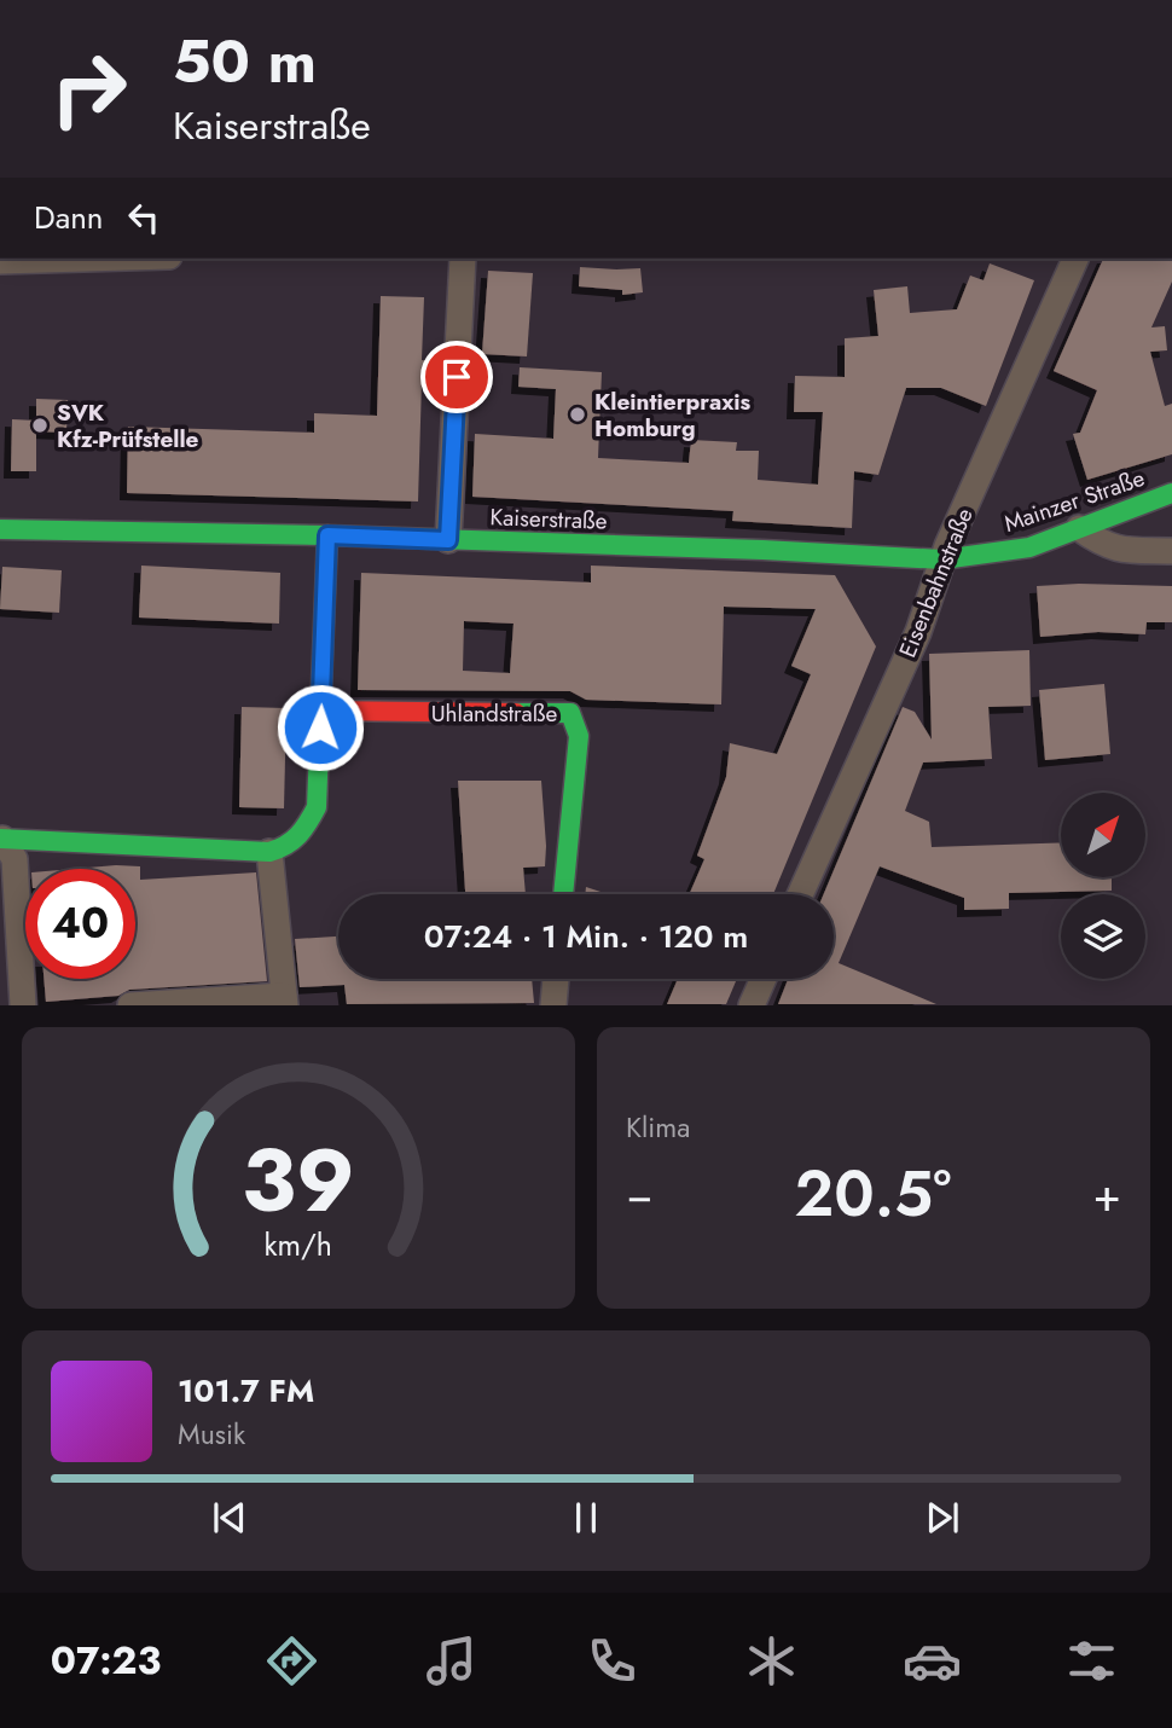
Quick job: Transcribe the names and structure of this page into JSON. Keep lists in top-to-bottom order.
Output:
{
  "streets": {
    "street": [
      "Mainzer Straße",
      "Kaiserstraße",
      "Eisenbahnstraße",
      "Uhlandstraße"
    ]
  },
  "crossings": [
    ["Mainzer Straße", "Kaiserstraße"],
    ["Mainzer Straße", "Eisenbahnstraße"],
    ["Kaiserstraße", "Eisenbahnstraße"]
  ],
  "places": ["Kleintierpraxis Homburg", "SVK Kfz-Prüfstelle"],
  "north": "top right",
  "page": {
    "turn": ["50 m", "Kaiserstraße"],
    "then": "Dann",
    "limit": "40",
    "trip": "07:24 · 1 Min. · 120 m",
    "tile": "Klima",
    "heat": ["−", "20.5°", "+"],
    "song": ["101.7 FM", "Musik"],
    "tabs": "07:23",
    "gauge": ["39", "km/h"]
  }
}
